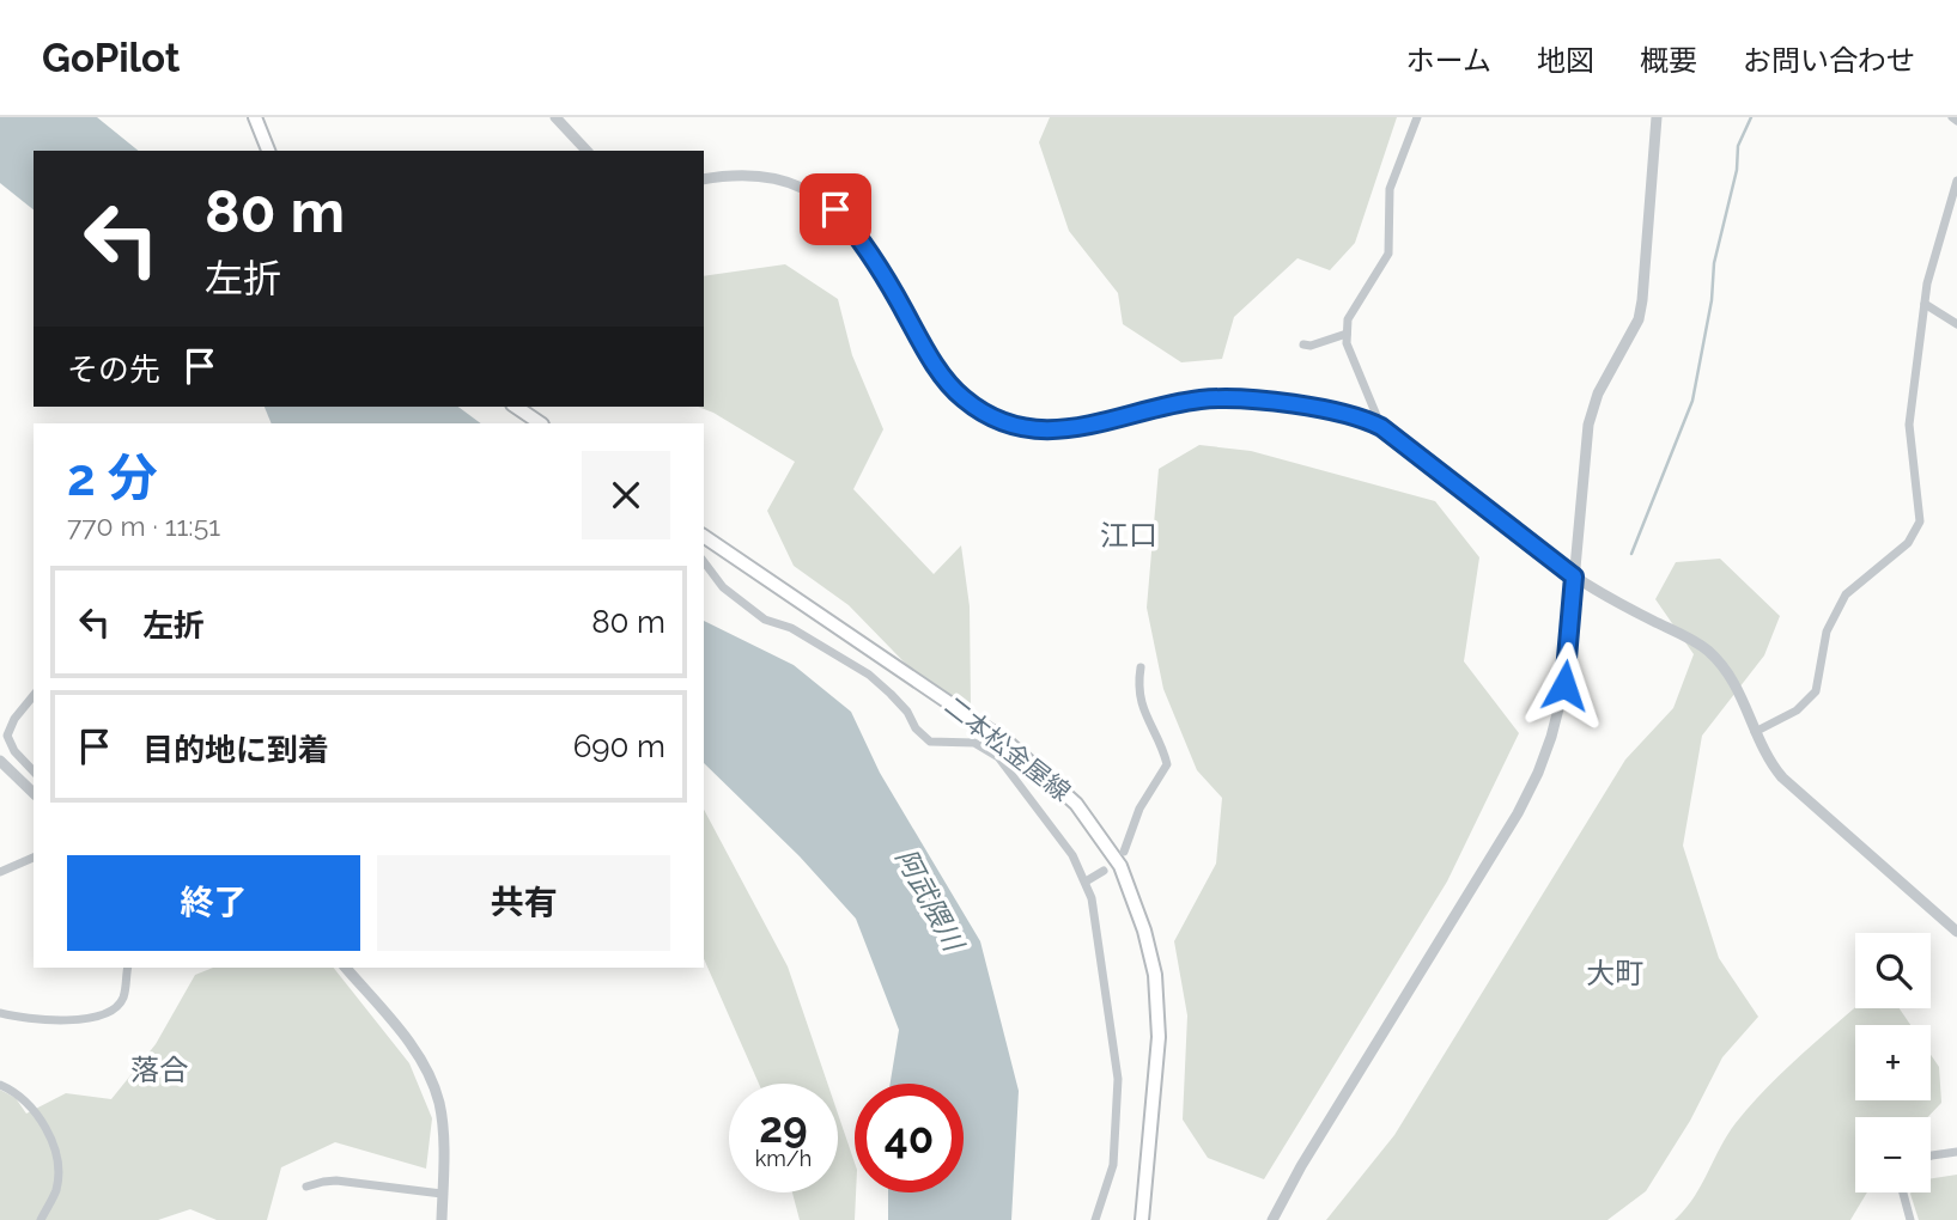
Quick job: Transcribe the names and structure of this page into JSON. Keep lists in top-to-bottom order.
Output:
{
  "streets": {
    "main road": ["二本松金屋線"]
  },
  "districts": ["江口", "大町", "落合"],
  "water": ["阿武隈川"],
  "page": {
    "header": "GoPilot",
    "nav": [
      "ホーム",
      "地図",
      "概要",
      "お問い合わせ"
    ],
    "turn": ["80 m", "左折"],
    "then": "その先",
    "heading": ["2 分", "770 m · 11:51"],
    "list": [
      {
        "name": "左折",
        "value": "80 m"
      },
      {
        "name": "目的地に到着",
        "value": "690 m"
      }
    ],
    "buttons": ["終了", "共有"],
    "map_buttons": ["+", "−"],
    "speed": "29 km/h",
    "limit": "40"
  }
}
